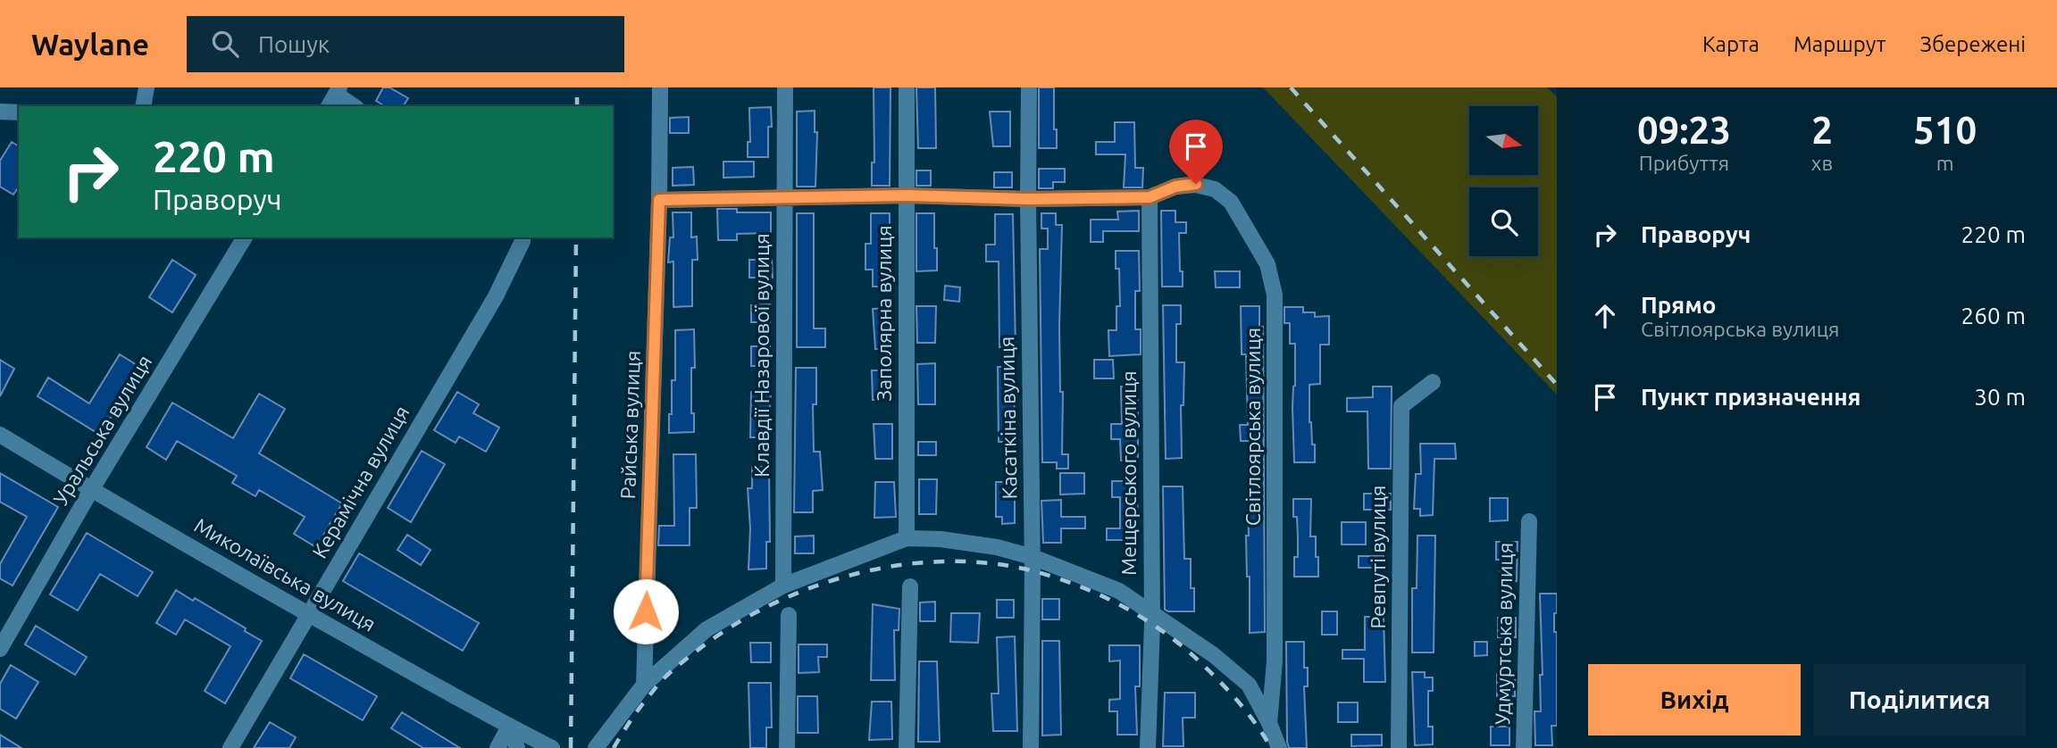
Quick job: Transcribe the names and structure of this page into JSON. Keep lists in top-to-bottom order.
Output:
{
  "streets": {
    "street": [
      "Заполярна вулиця",
      "Клавдії Назарової вулиця",
      "Касаткіна вулиця",
      "Райська вулиця",
      "Світлоярська вулиця",
      "Уральська вулиця",
      "Мещерського вулиця",
      "Керамічна вулиця",
      "Ревпуті вулиця",
      "Миколаївська вулиця",
      "Удмуртська вулиця"
    ]
  },
  "crossings": [
    ["Світлоярська вулиця", "Мещерського вулиця"],
    ["Уральська вулиця", "Миколаївська вулиця"],
    ["Керамічна вулиця", "Миколаївська вулиця"]
  ],
  "north": "right",
  "page": {
    "header": "Waylane",
    "search": "Пошук",
    "nav": ["Карта", "Маршрут", "Збережені"],
    "eta": [
      "09:23",
      "Прибуття",
      "2",
      "хв",
      "510",
      "m"
    ],
    "turn": ["220 m", "Праворуч"],
    "list": [
      {
        "name": "Праворуч",
        "value": "220 m"
      },
      {
        "name": "Прямо",
        "note": "Світлоярська вулиця",
        "value": "260 m"
      },
      {
        "name": "Пункт призначення",
        "value": "30 m"
      }
    ],
    "buttons": ["Вихід", "Поділитися"]
  }
}
